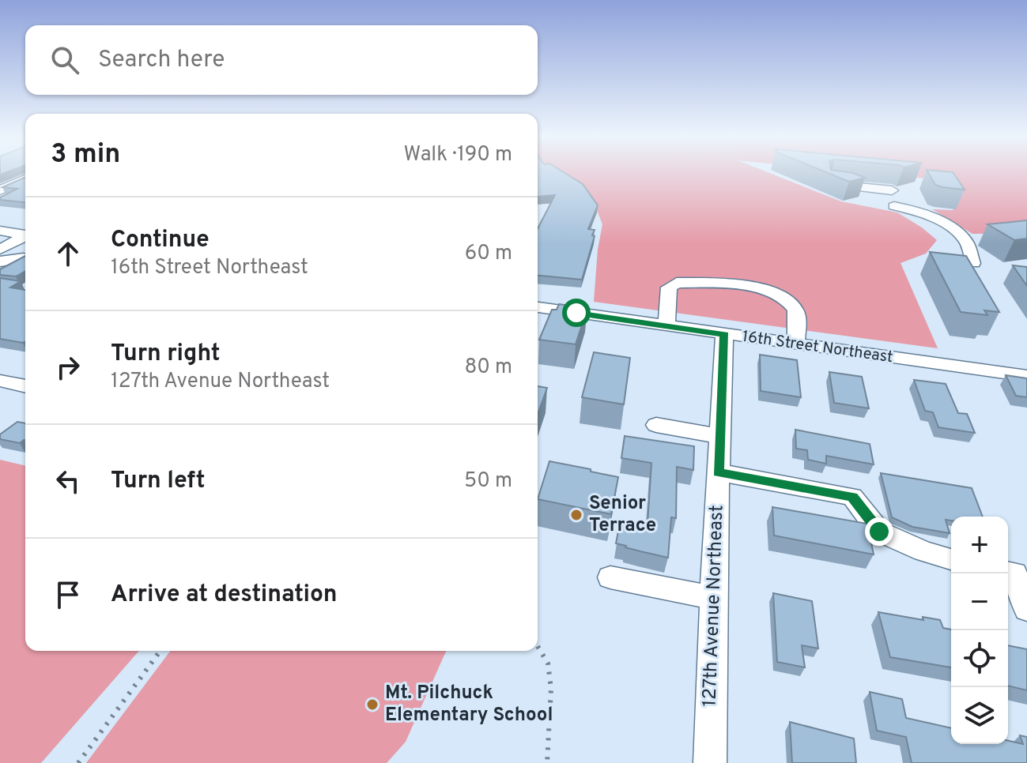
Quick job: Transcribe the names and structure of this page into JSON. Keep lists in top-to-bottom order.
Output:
{
  "streets": {
    "street": ["16th Street Northeast", "127th Avenue Northeast"]
  },
  "crossings": [
    ["16th Street Northeast", "127th Avenue Northeast"]
  ],
  "places": ["Senior Terrace", "Mt. Pilchuck Elementary School"],
  "page": {
    "search": "Search here",
    "heading": ["3 min", "Walk · 190 m"],
    "list": [
      ["Continue", "16th Street Northeast", "60 m"],
      ["Turn right", "127th Avenue Northeast", "80 m"],
      ["Turn left", "50 m"],
      "Arrive at destination"
    ],
    "map_buttons": ["+", "−"]
  }
}
